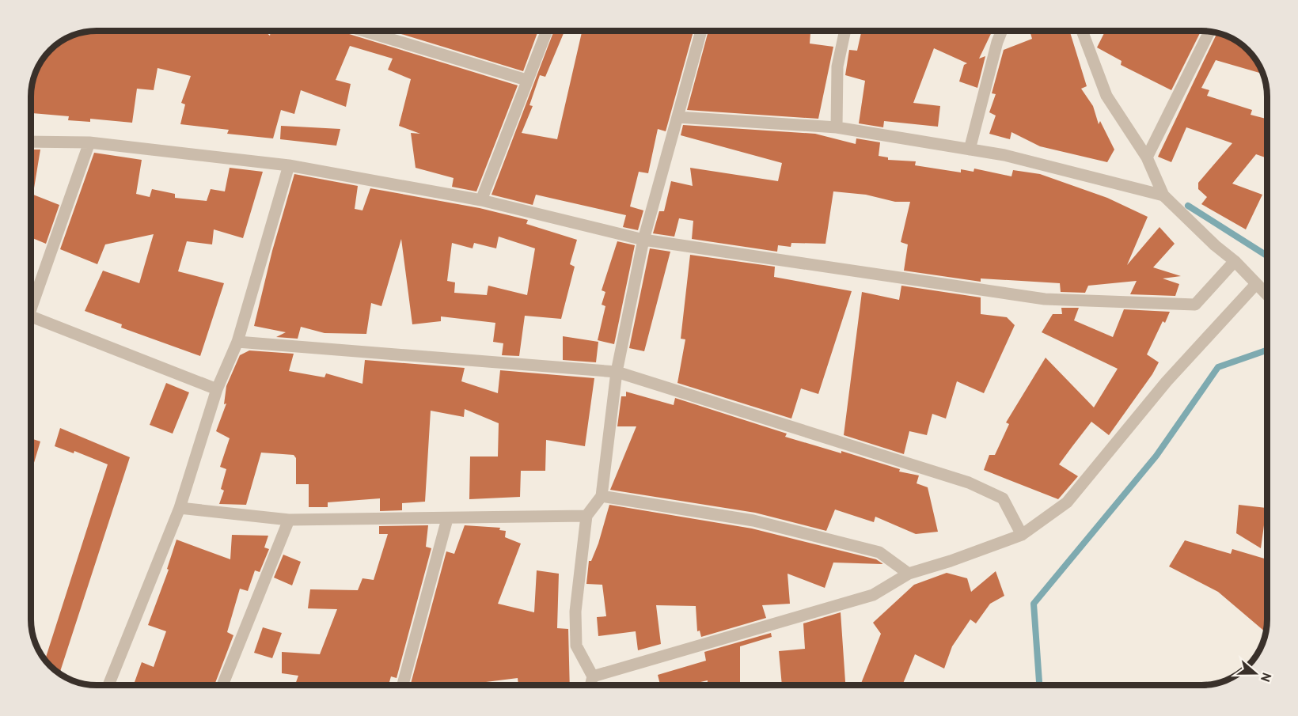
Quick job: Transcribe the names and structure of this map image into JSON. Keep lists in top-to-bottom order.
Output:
{
  "north": "right"
}
